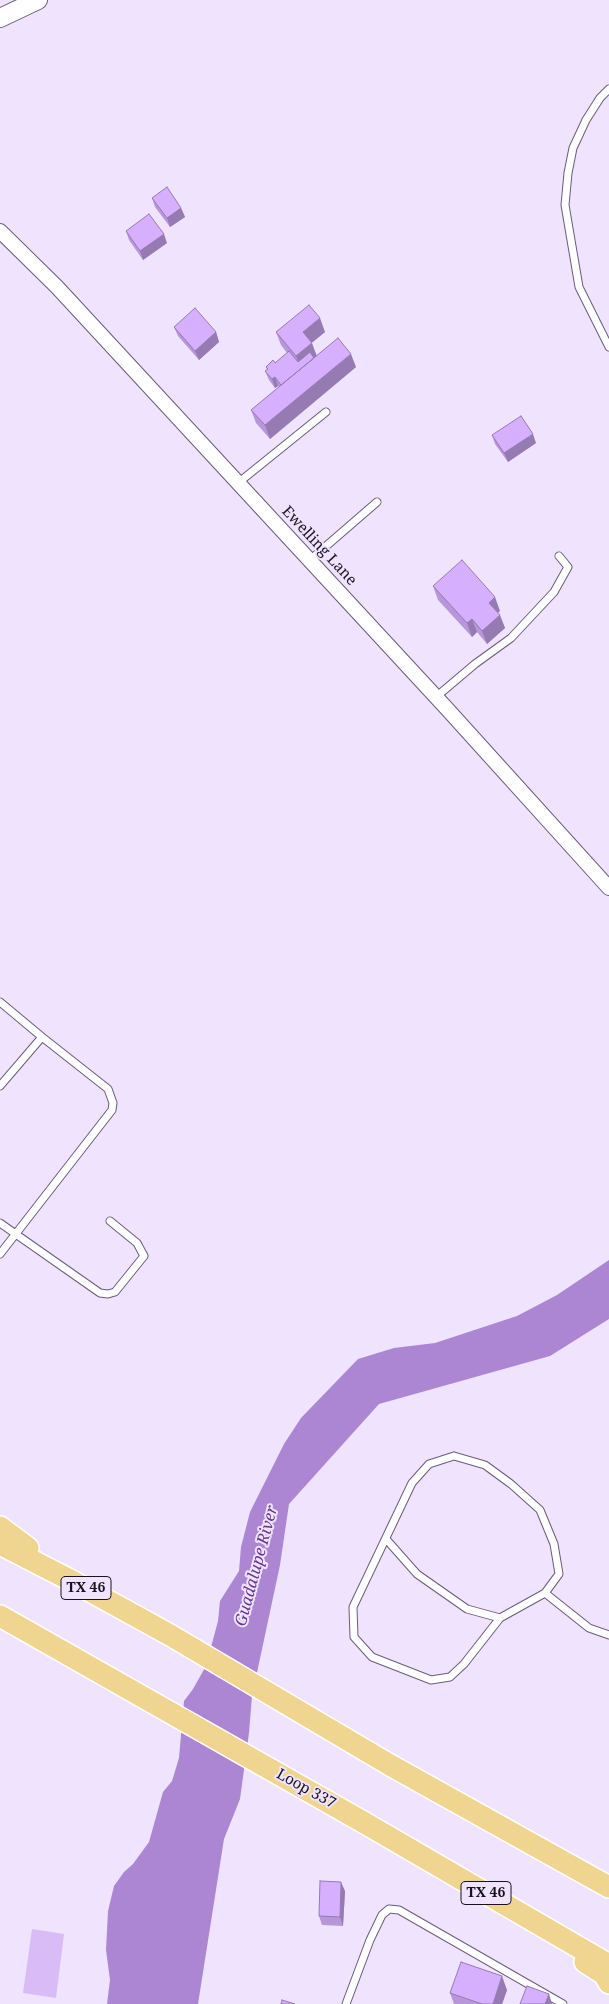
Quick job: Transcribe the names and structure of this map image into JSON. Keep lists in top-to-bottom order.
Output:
{
  "streets": {
    "main road": ["TX 46", "Loop 337"],
    "street": ["Ewelling Lane"]
  },
  "water": ["Guadalupe River"]
}
